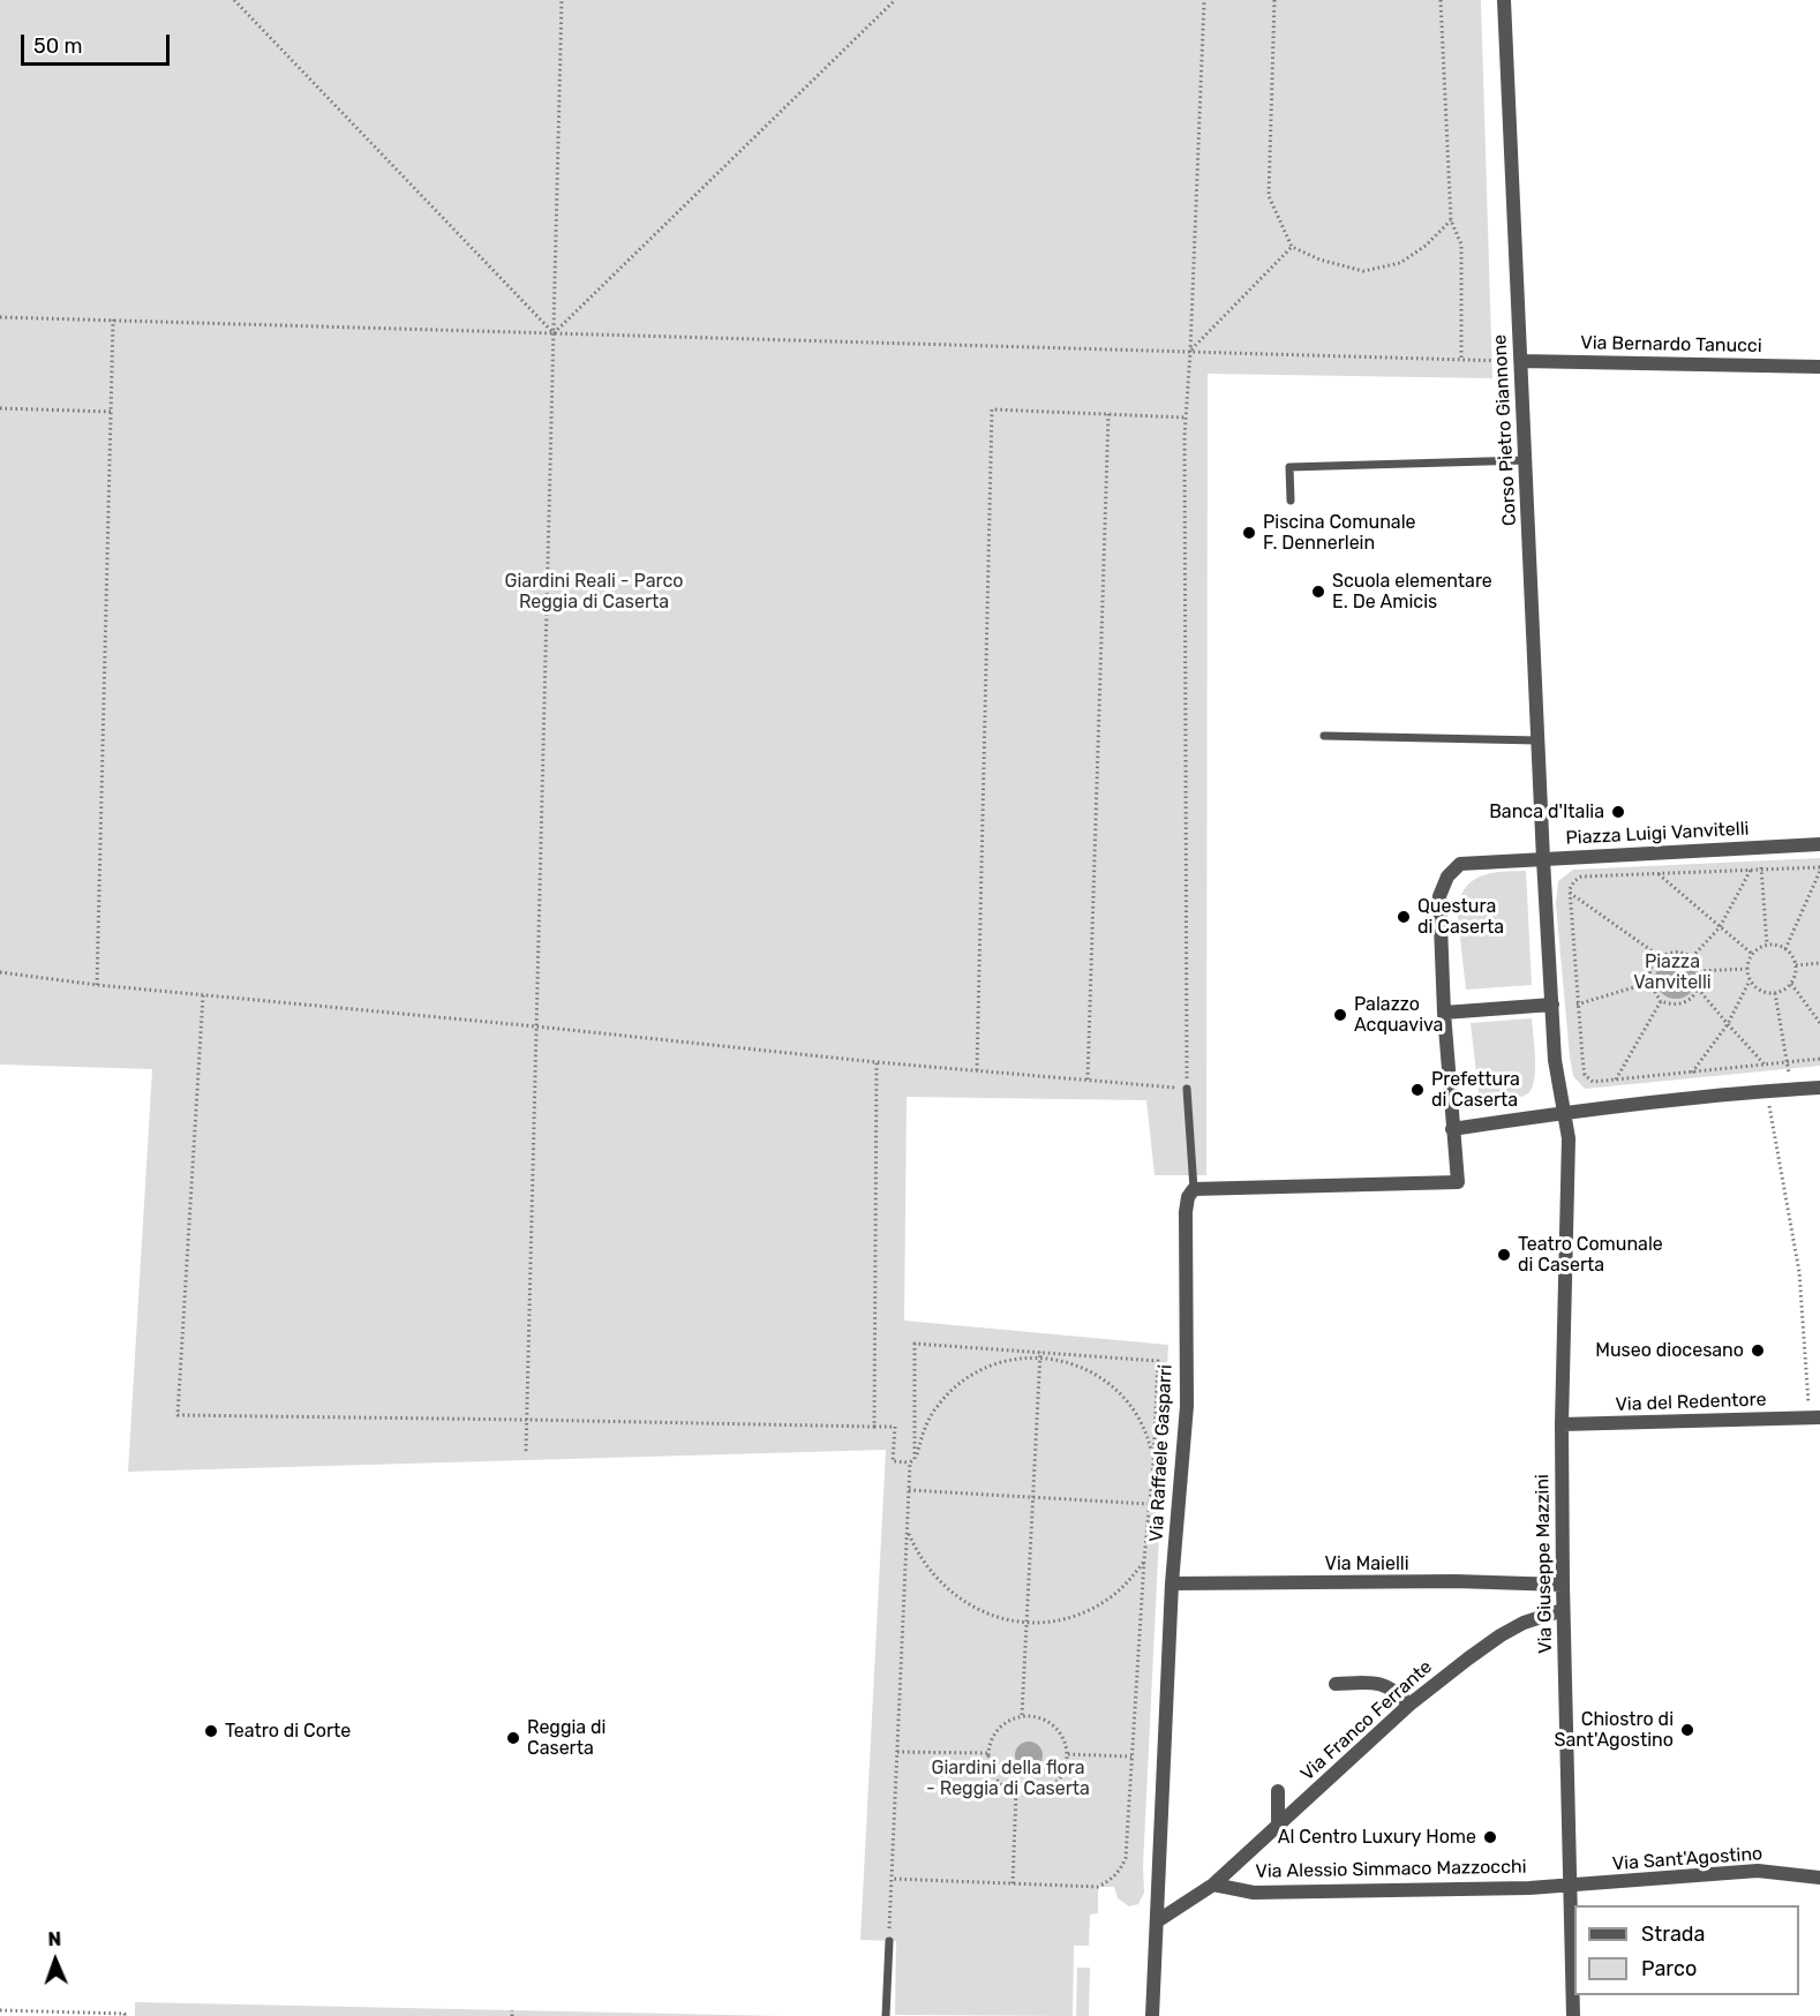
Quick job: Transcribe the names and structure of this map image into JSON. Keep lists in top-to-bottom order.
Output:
{
  "streets": {
    "street": [
      "Via Bernardo Tanucci",
      "Corso Pietro Giannone",
      "Piazza Luigi Vanvitelli",
      "Via del Redentore",
      "Via Raffaele Gasparri",
      "Via Maielli",
      "Via Giuseppe Mazzini",
      "Via Franco Ferrante",
      "Via Sant'Agostino",
      "Via Alessio Simmaco Mazzocchi"
    ]
  },
  "crossings": [
    ["Via Bernardo Tanucci", "Corso Pietro Giannone"],
    ["Corso Pietro Giannone", "Piazza Luigi Vanvitelli"],
    ["Piazza Luigi Vanvitelli", "Via Giuseppe Mazzini"],
    ["Via del Redentore", "Via Giuseppe Mazzini"],
    ["Via Raffaele Gasparri", "Via Maielli"],
    ["Via Raffaele Gasparri", "Via Franco Ferrante"],
    ["Via Maielli", "Via Giuseppe Mazzini"],
    ["Via Giuseppe Mazzini", "Via Franco Ferrante"],
    ["Via Giuseppe Mazzini", "Via Sant'Agostino"],
    ["Via Giuseppe Mazzini", "Via Alessio Simmaco Mazzocchi"],
    ["Via Franco Ferrante", "Via Alessio Simmaco Mazzocchi"],
    ["Via Sant'Agostino", "Via Alessio Simmaco Mazzocchi"]
  ],
  "parks": ["Giardini Reali - Parco Reggia di Caserta", "Piazza Vanvitelli", "Giardini della flora - Reggia di Caserta"],
  "places": [
    "Piscina Comunale F. Dennerlein",
    "Scuola elementare E. De Amicis",
    "Banca d'Italia",
    "Questura di Caserta",
    "Palazzo Acquaviva",
    "Prefettura di Caserta",
    "Teatro Comunale di Caserta",
    "Museo diocesano",
    "Chiostro di Sant'Agostino",
    "Teatro di Corte",
    "Reggia di Caserta",
    "Al Centro Luxury Home"
  ],
  "legend": ["Strada", "Parco"],
  "scale_bar": "50 m",
  "north": "top"
}
